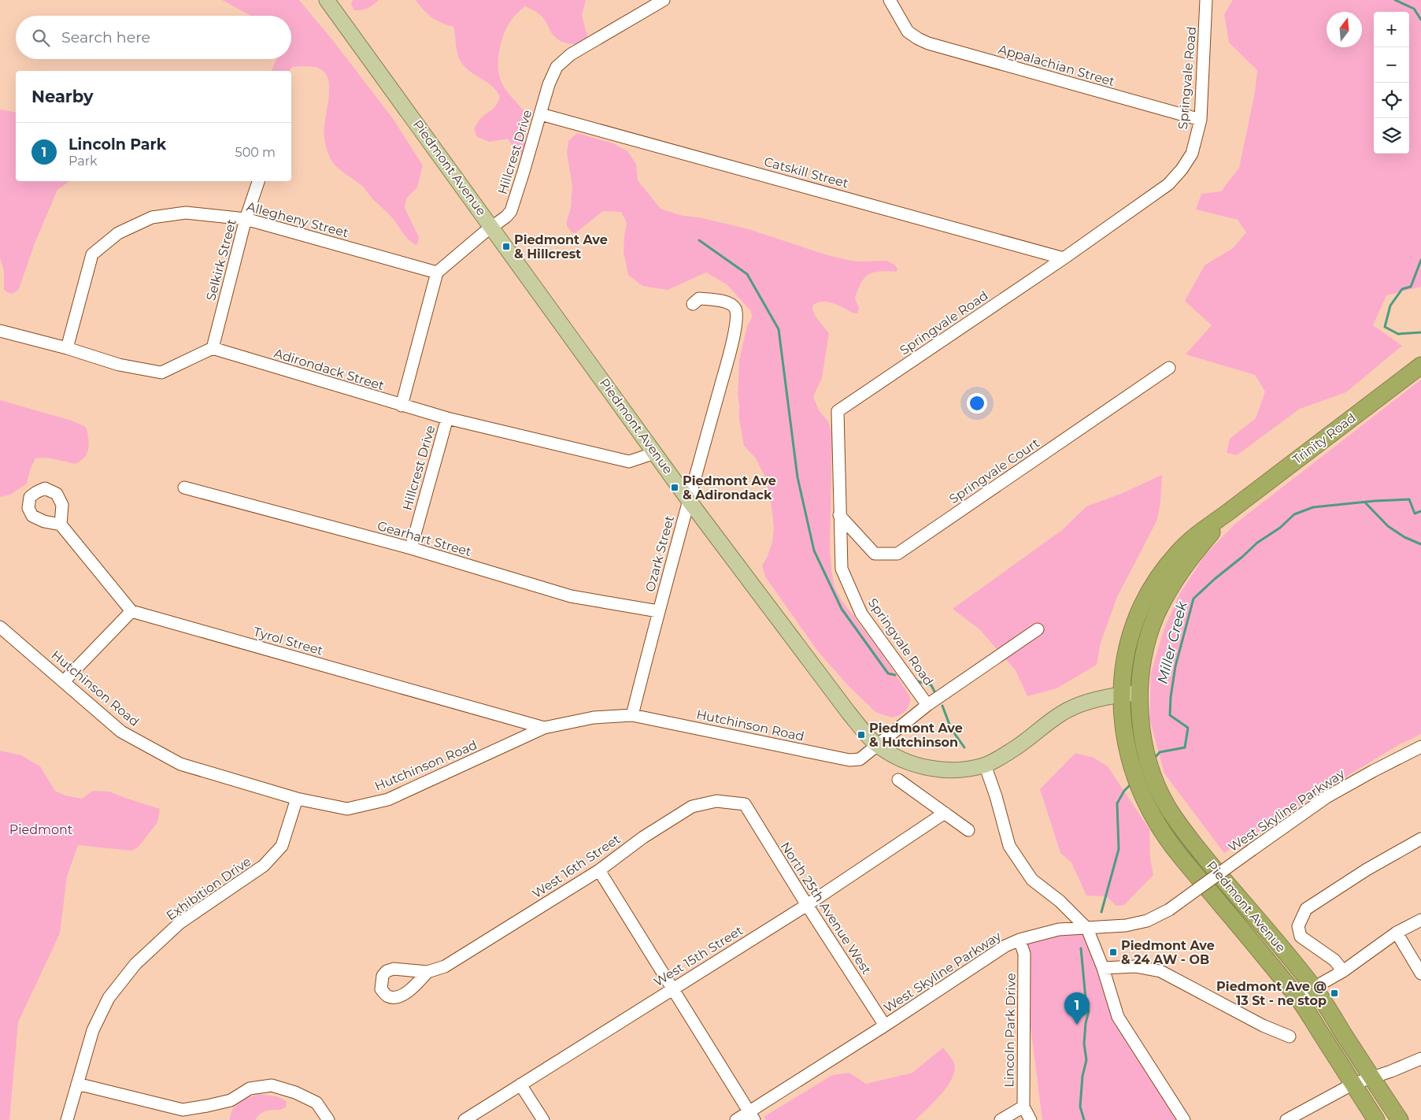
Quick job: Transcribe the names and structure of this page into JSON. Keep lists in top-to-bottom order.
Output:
{
  "streets": {
    "highway": ["Piedmont Avenue", "Trinity Road"],
    "street": [
      "Appalachian Street",
      "Springvale Road",
      "Hillcrest Drive",
      "Catskill Street",
      "Allegheny Street",
      "Selkirk Street",
      "Adirondack Street",
      "Springvale Court",
      "Gearhart Street",
      "Ozark Street",
      "Tyrol Street",
      "Hutchinson Road",
      "West Skyline Parkway",
      "West 16th Street",
      "Exhibition Drive",
      "North 25th Avenue West",
      "West 15th Street",
      "Lincoln Park Drive"
    ]
  },
  "crossings": [
    ["Appalachian Street", "Springvale Road"],
    ["Springvale Road", "Catskill Street"],
    ["Springvale Road", "Springvale Court"],
    ["Springvale Road", "Hutchinson Road"],
    ["Hillcrest Drive", "Piedmont Avenue"],
    ["Hillcrest Drive", "Catskill Street"],
    ["Hillcrest Drive", "Allegheny Street"],
    ["Hillcrest Drive", "Adirondack Street"],
    ["Hillcrest Drive", "Gearhart Street"],
    ["Piedmont Avenue", "Adirondack Street"],
    ["Piedmont Avenue", "Trinity Road"],
    ["Piedmont Avenue", "Ozark Street"],
    ["Piedmont Avenue", "Hutchinson Road"],
    ["Allegheny Street", "Selkirk Street"],
    ["Selkirk Street", "Adirondack Street"],
    ["Gearhart Street", "Ozark Street"],
    ["Ozark Street", "Hutchinson Road"],
    ["Tyrol Street", "Hutchinson Road"],
    ["Hutchinson Road", "Exhibition Drive"],
    ["West Skyline Parkway", "North 25th Avenue West"],
    ["West Skyline Parkway", "Lincoln Park Drive"],
    ["West 16th Street", "North 25th Avenue West"],
    ["North 25th Avenue West", "West 15th Street"]
  ],
  "water": ["Miller Creek"],
  "parks": ["Piedmont"],
  "places": {
    "transit": [
      "Piedmont Ave & Hillcrest",
      "Piedmont Ave & Adirondack",
      "Piedmont Ave & Hutchinson",
      "Piedmont Ave & 24 AW - OB",
      "Piedmont Ave @ 13 St - ne stop"
    ]
  },
  "north": "top",
  "page": {
    "map_buttons": ["+", "−"],
    "search": "Search here",
    "heading": "Nearby",
    "list": [
      {
        "mark": "1",
        "name": "Lincoln Park",
        "note": "Park",
        "value": "500 m"
      }
    ],
    "pins": "1"
  }
}
